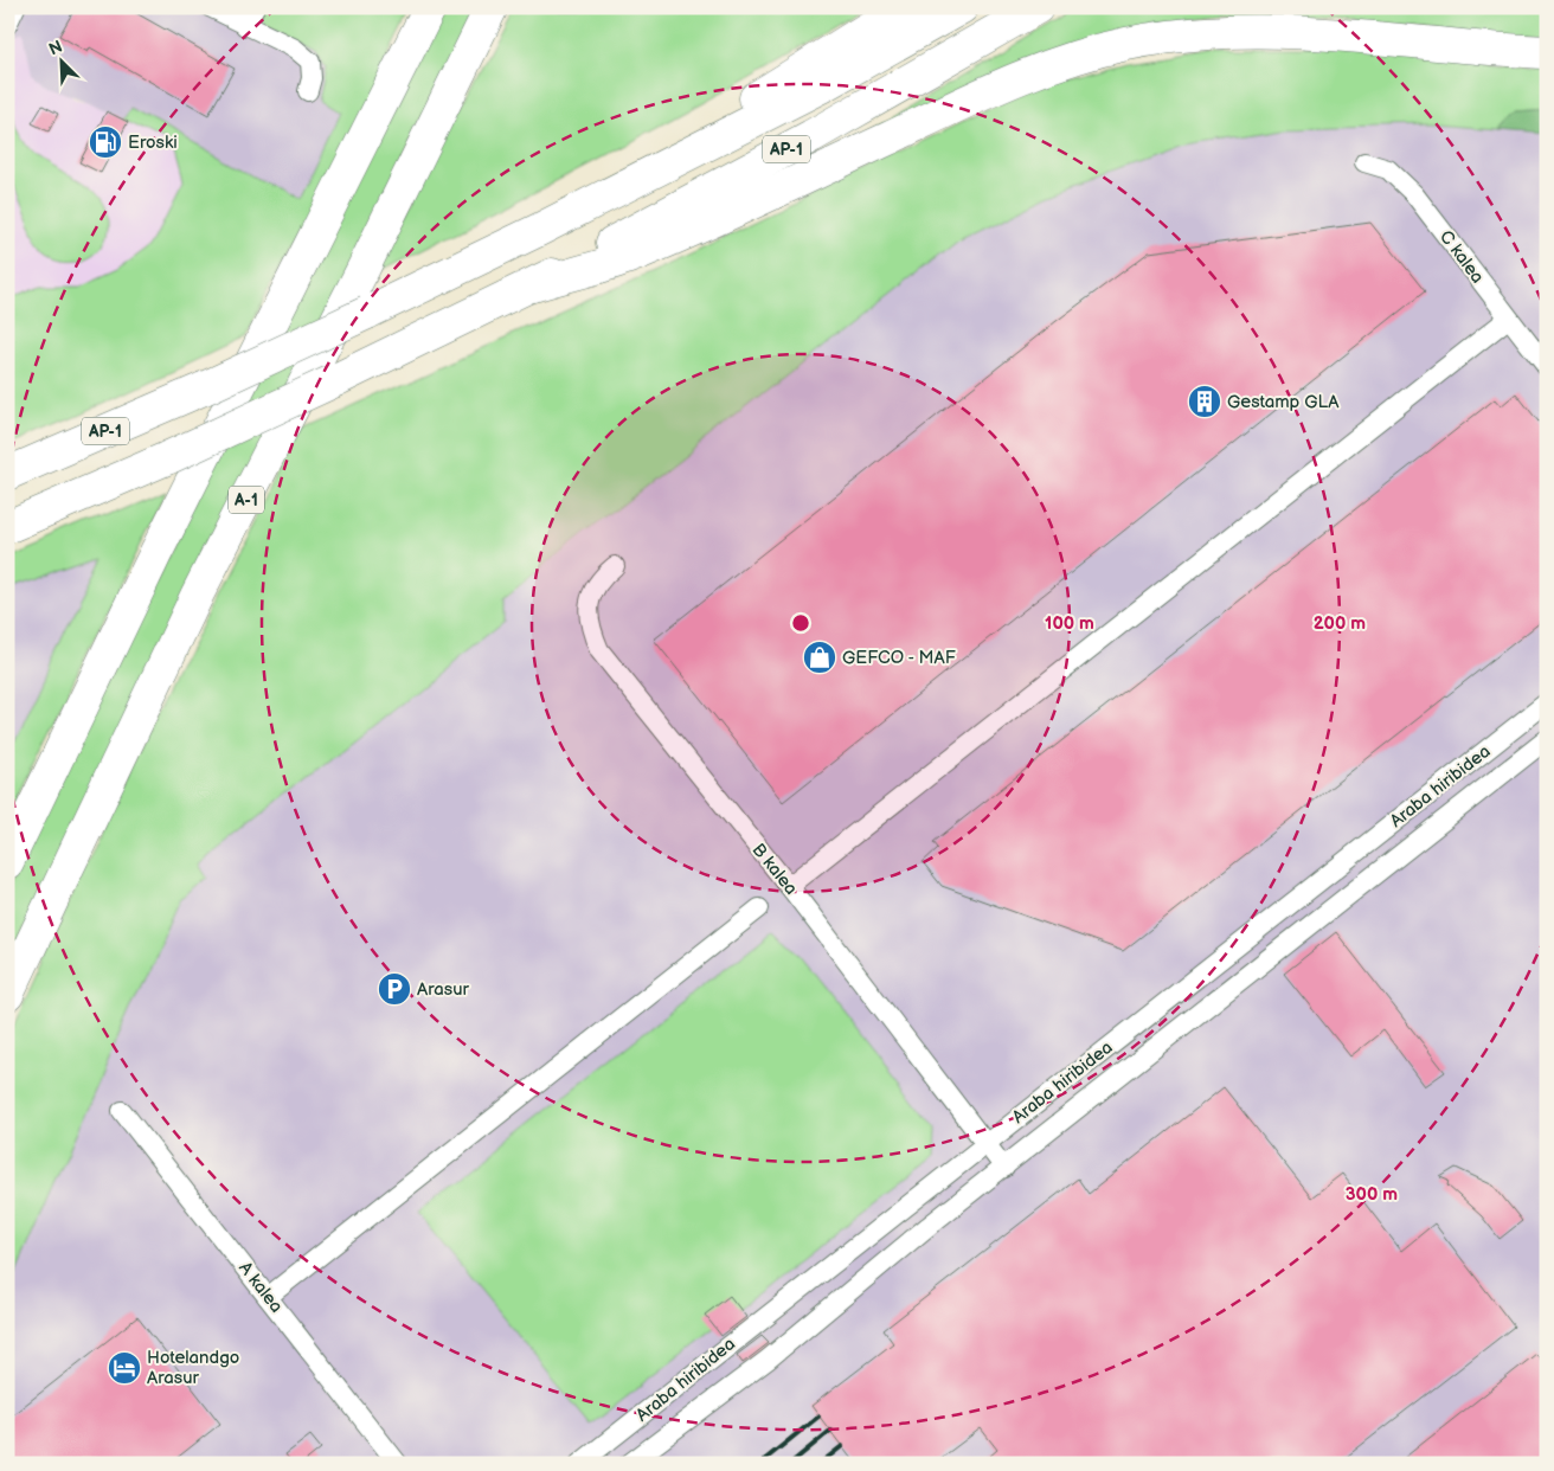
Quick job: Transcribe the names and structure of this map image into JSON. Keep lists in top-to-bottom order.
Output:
{
  "streets": {
    "highway": ["AP-1", "A-1"],
    "street": [
      "C kalea",
      "Araba hiribidea",
      "B kalea",
      "A kalea"
    ]
  },
  "crossings": [
    ["Araba hiribidea", "B kalea"]
  ],
  "places": {
    "fuel station": ["Eroski"],
    "building": ["Gestamp GLA"],
    "shop": ["GEFCO - MAF"],
    "parking": ["Arasur"],
    "hotel": ["Hotelandgo Arasur"]
  },
  "north": "top left",
  "rings": ["100 m", "200 m", "300 m"]
}
